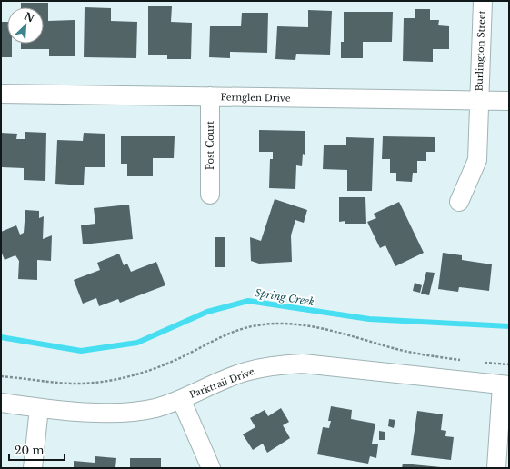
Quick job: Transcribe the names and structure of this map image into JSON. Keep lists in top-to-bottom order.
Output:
{
  "streets": {
    "street": [
      "Burlington Street",
      "Fernglen Drive",
      "Post Court",
      "Parktrail Drive"
    ]
  },
  "crossings": [
    ["Burlington Street", "Fernglen Drive"],
    ["Fernglen Drive", "Post Court"]
  ],
  "water": ["Spring Creek"],
  "scale_bar": "20 m",
  "north": "top right"
}
